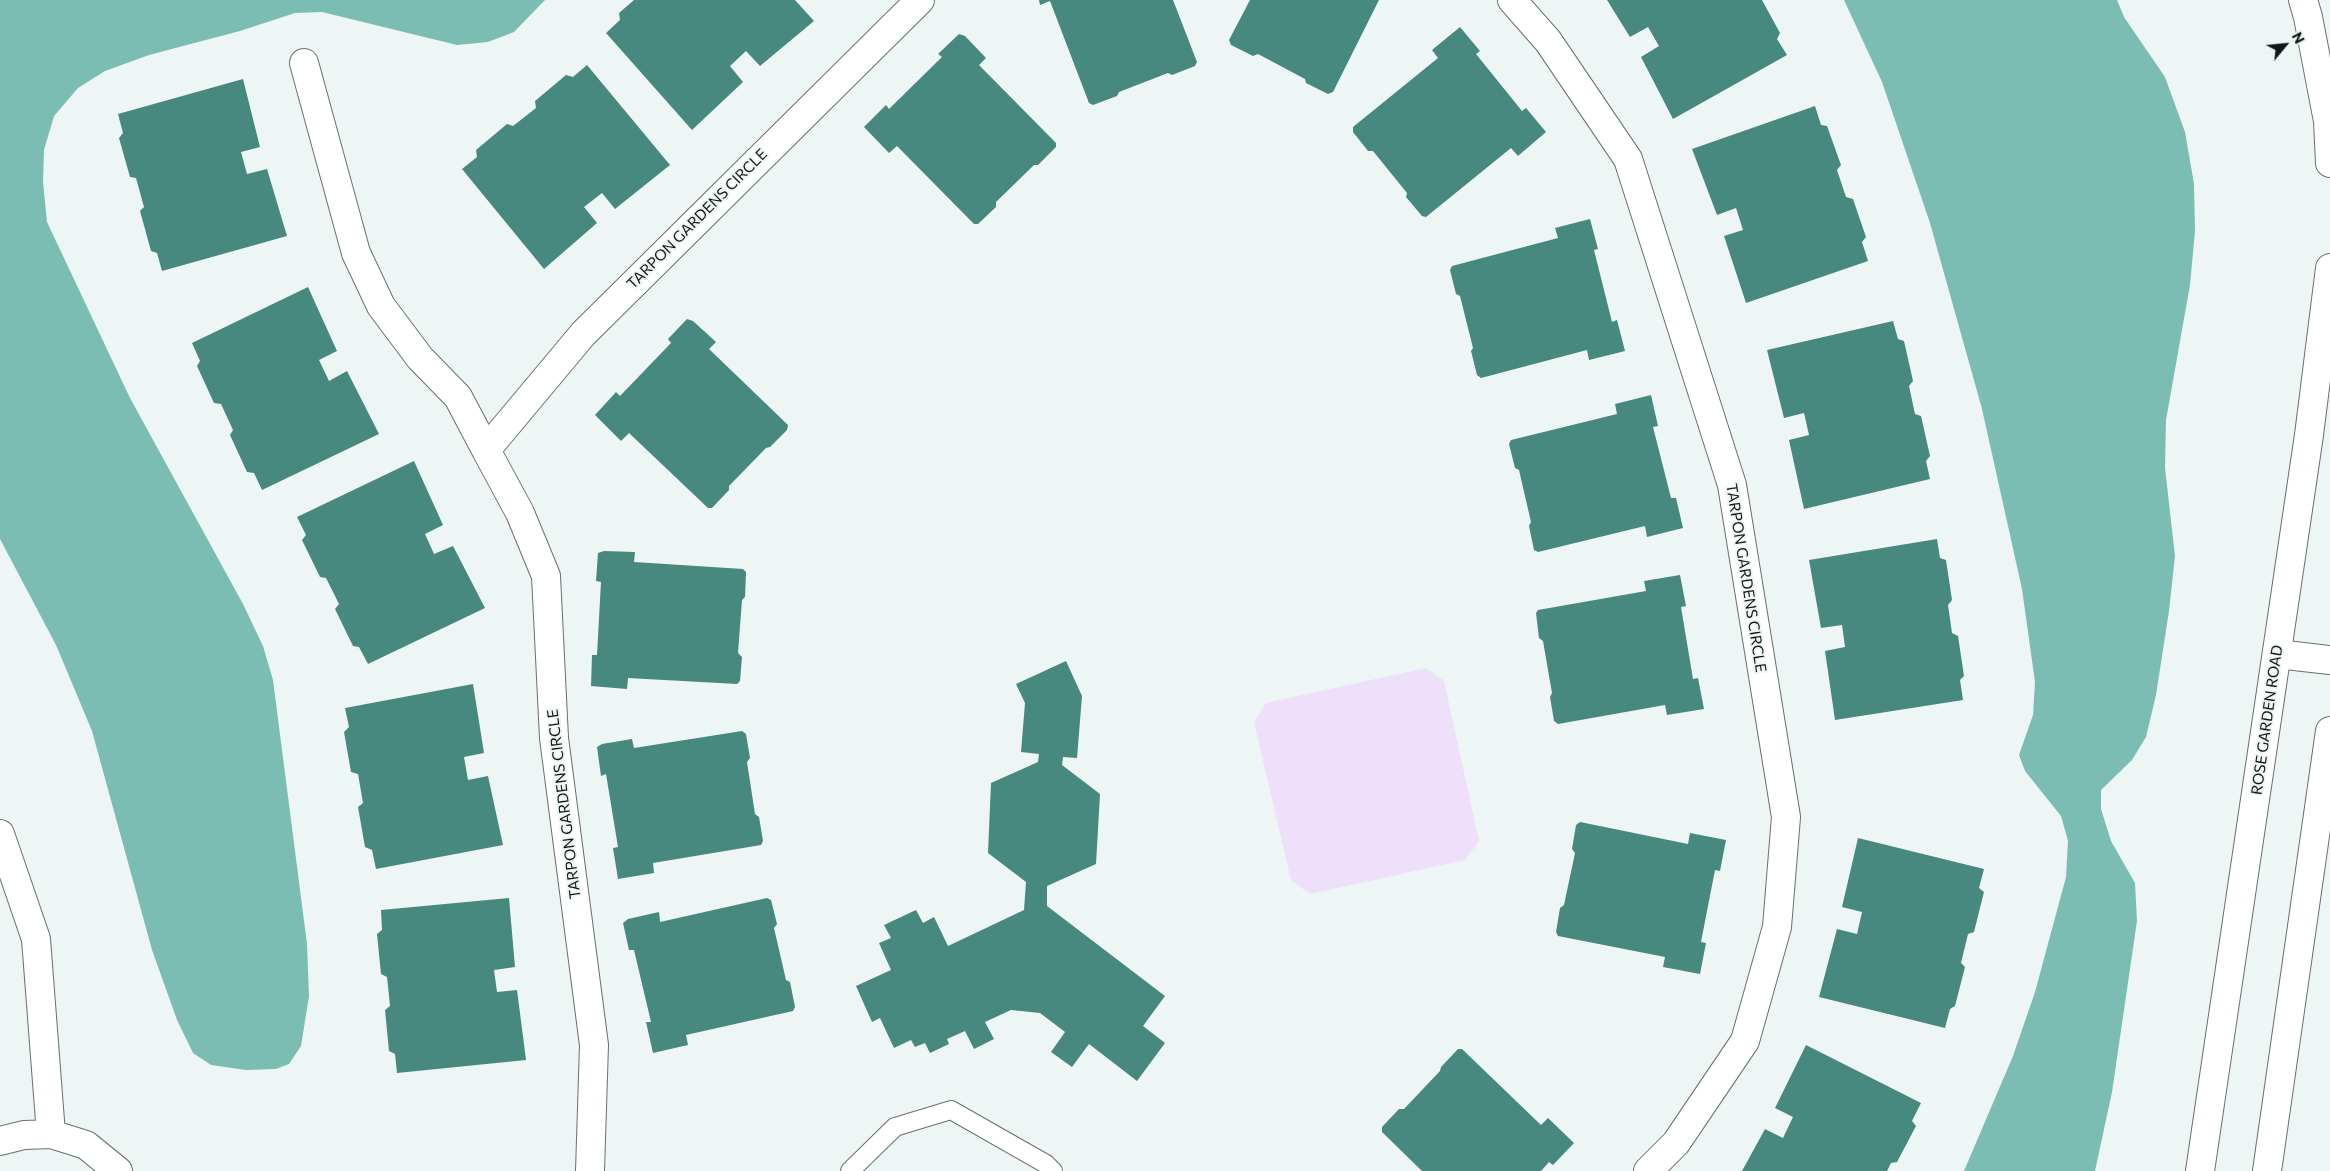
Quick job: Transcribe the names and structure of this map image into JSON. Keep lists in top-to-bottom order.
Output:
{
  "streets": {
    "street": ["TARPON GARDENS CIRCLE", "ROSE GARDEN ROAD"]
  },
  "north": "top right"
}
